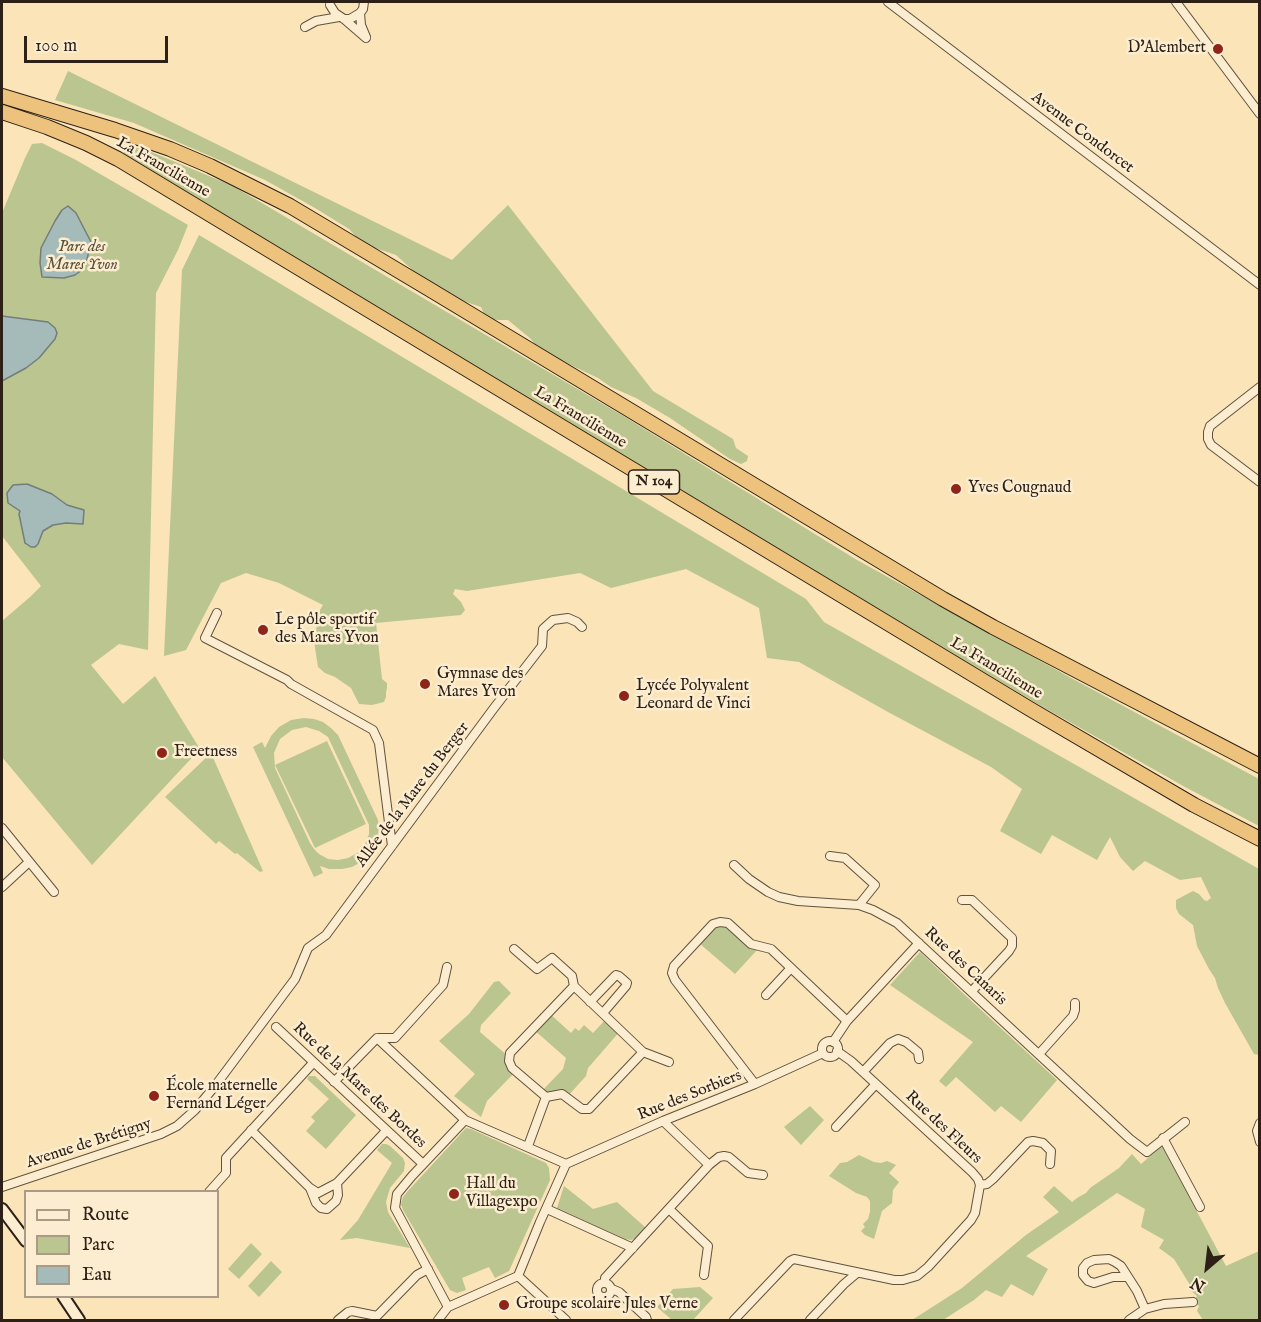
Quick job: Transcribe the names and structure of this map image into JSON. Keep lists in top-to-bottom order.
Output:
{
  "streets": {
    "highway": ["La Francilienne", "N 104"],
    "street": [
      "Avenue Condorcet",
      "Allée de la Mare du Berger",
      "Rue des Canaris",
      "Rue de la Mare des Bordes",
      "Rue des Sorbiers",
      "Rue des Fleurs",
      "Avenue de Brétigny"
    ]
  },
  "crossings": [
    ["Allée de la Mare du Berger", "Avenue de Brétigny"],
    ["Rue des Canaris", "Rue des Sorbiers"],
    ["Rue des Sorbiers", "Rue des Fleurs"]
  ],
  "parks": ["Parc des Mares Yvon"],
  "places": [
    "D'Alembert",
    "Yves Cougnaud",
    "Le pôle sportif des Mares Yvon",
    "Gymnase des Mares Yvon",
    "Lycée Polyvalent Leonard de Vinci",
    "Freetness",
    "École maternelle Fernand Léger",
    "Hall du Villagexpo",
    "Groupe scolaire Jules Verne"
  ],
  "legend": ["Route", "Parc", "Eau"],
  "scale_bar": "100 m",
  "north": "bottom left"
}
